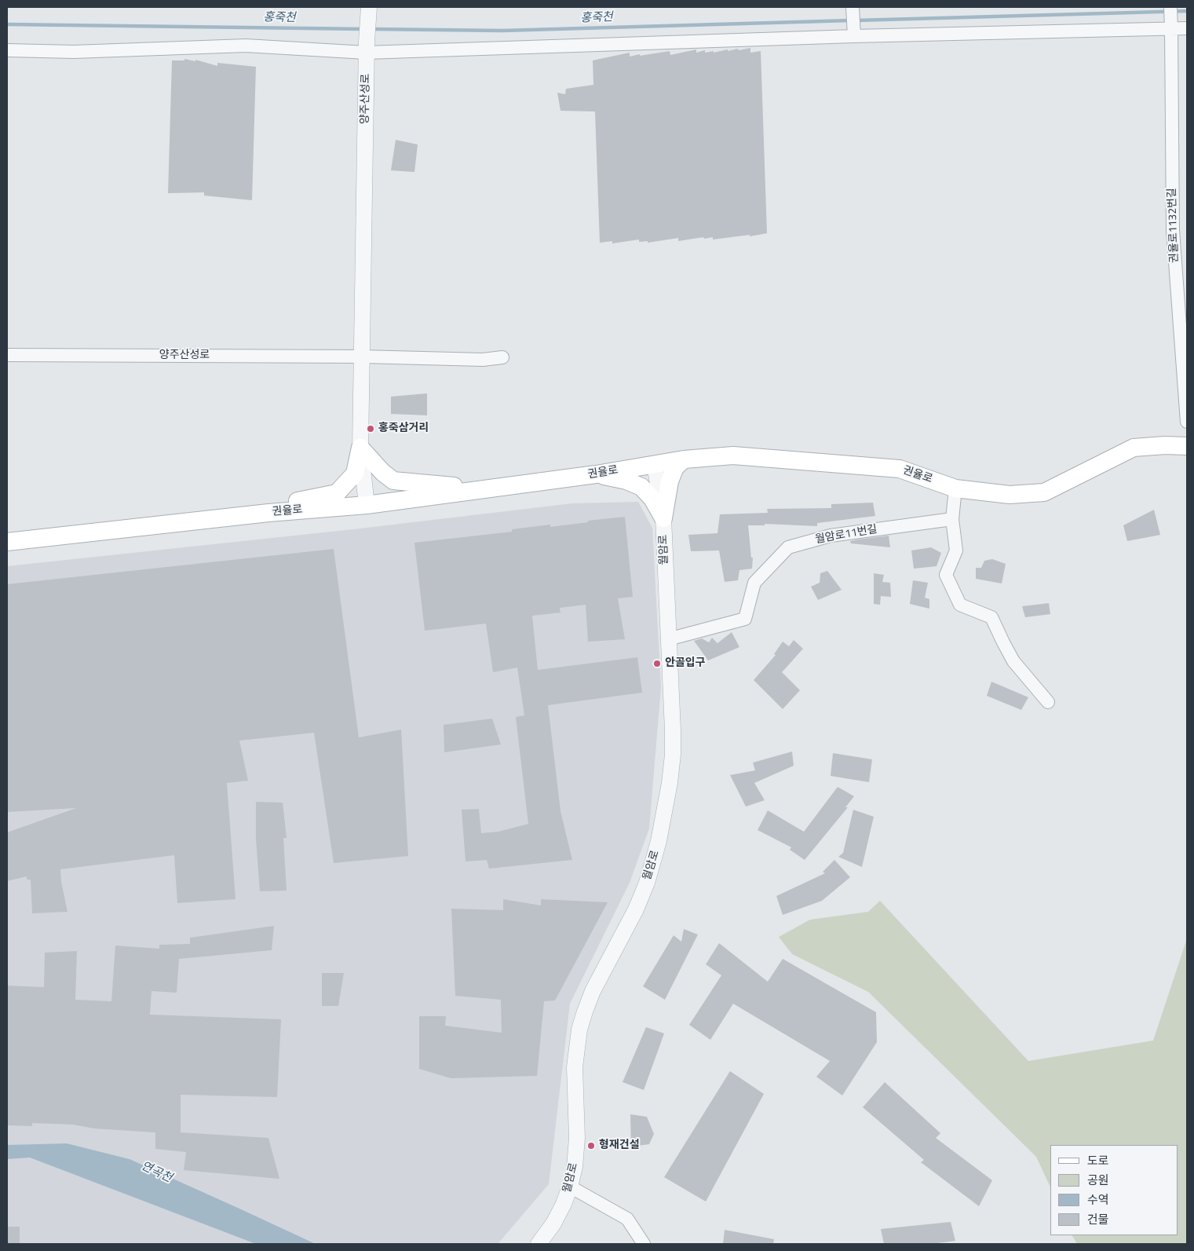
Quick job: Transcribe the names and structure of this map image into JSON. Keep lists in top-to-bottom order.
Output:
{
  "streets": {
    "main road": ["권율로"],
    "street": [
      "양주산성로",
      "권율로1132번길",
      "월암로11번길",
      "월암로"
    ]
  },
  "crossings": [
    ["양주산성로", "권율로"],
    ["권율로", "월암로"],
    ["월암로11번길", "월암로"]
  ],
  "water": ["홍죽천", "연곡천"],
  "places": ["홍죽삼거리", "안골입구", "형재건설"],
  "legend": [
    "도로",
    "공원",
    "수역",
    "건물"
  ]
}
